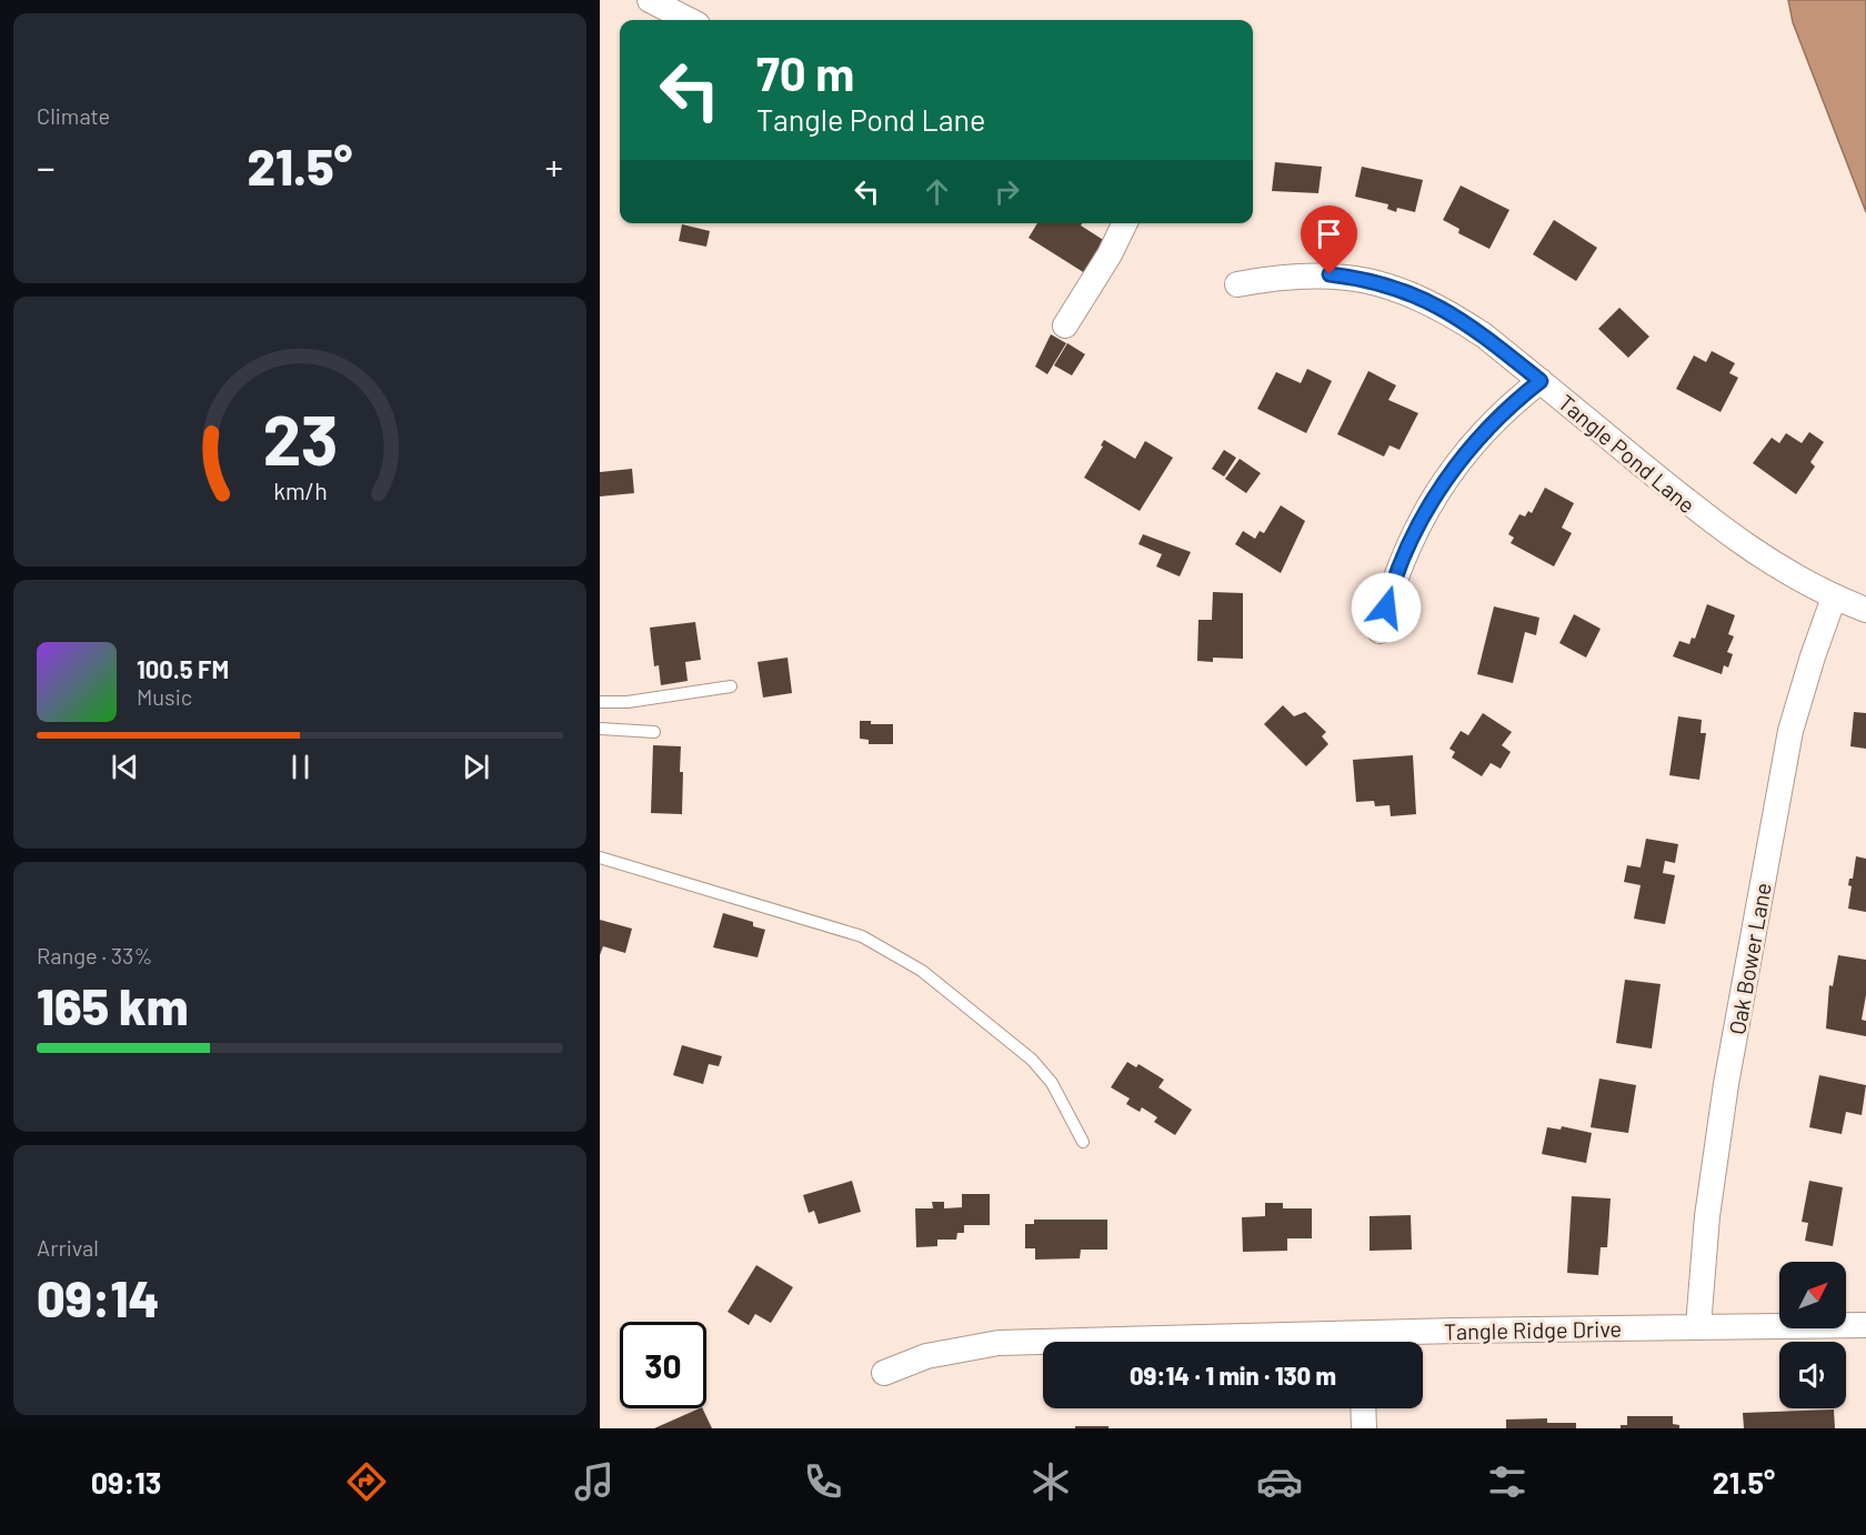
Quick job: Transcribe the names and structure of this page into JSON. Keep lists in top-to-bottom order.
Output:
{
  "streets": {
    "street": ["Tangle Pond Lane", "Oak Bower Lane", "Tangle Ridge Drive"]
  },
  "crossings": [
    ["Tangle Pond Lane", "Oak Bower Lane"],
    ["Oak Bower Lane", "Tangle Ridge Drive"]
  ],
  "north": "top right",
  "page": {
    "tile": [
      "Climate",
      ["Range · 33%", "165 km"],
      ["Arrival", "09:14"]
    ],
    "turn": ["70 m", "Tangle Pond Lane"],
    "heat": ["−", "21.5°", "+"],
    "song": ["100.5 FM", "Music"],
    "limit": "30",
    "trip": "09:14 · 1 min · 130 m",
    "tabs": ["09:13", "21.5°"],
    "gauge": ["23", "km/h"]
  }
}
